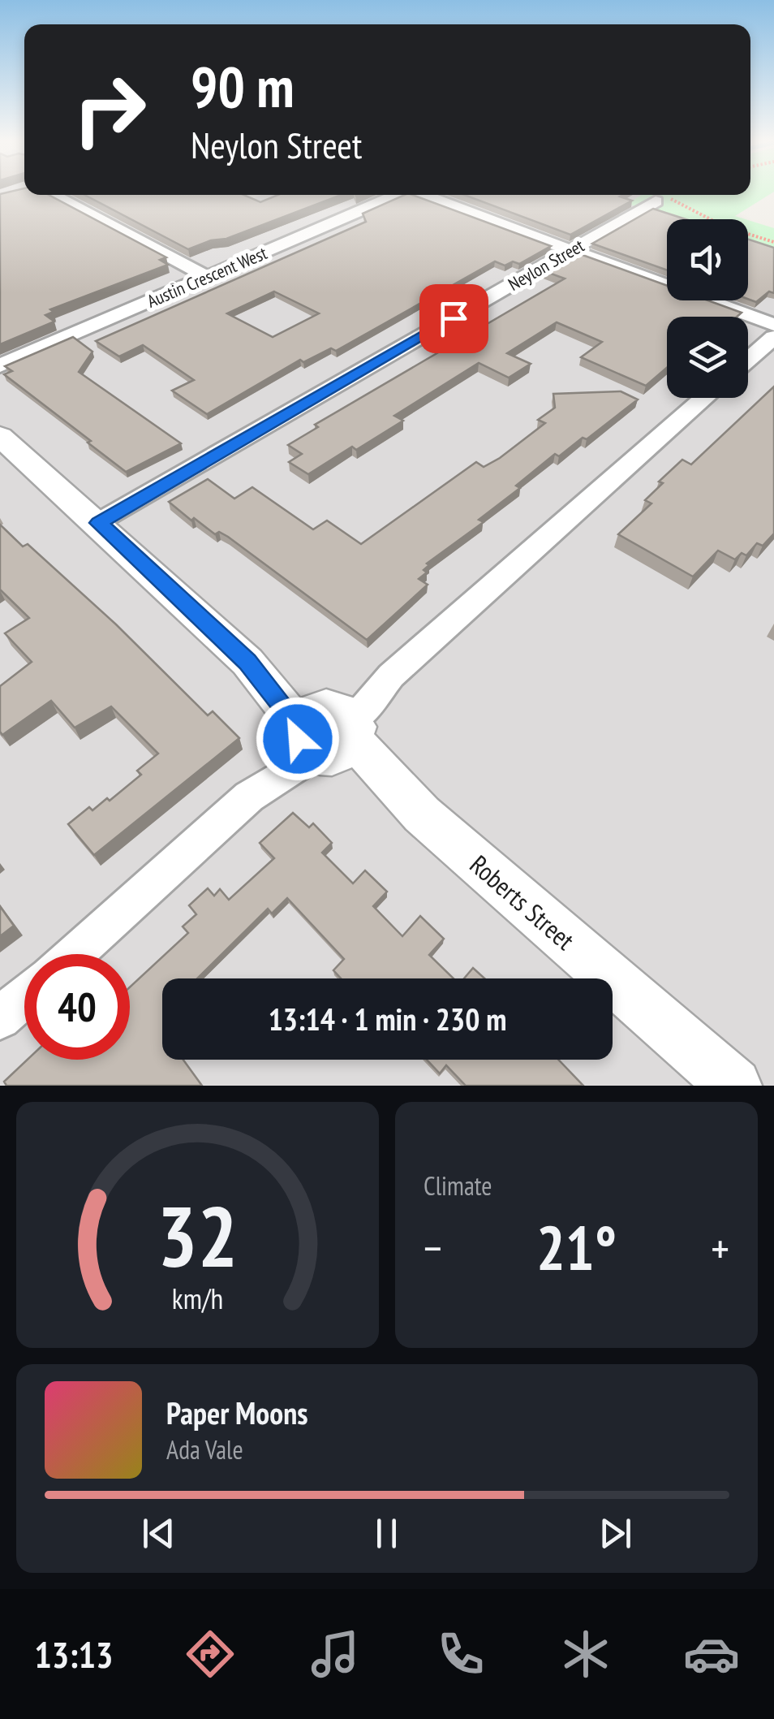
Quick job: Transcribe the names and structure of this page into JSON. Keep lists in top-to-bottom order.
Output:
{
  "streets": {
    "street": ["Neylon Street", "Austin Crescent West", "Roberts Street"]
  },
  "crossings": [
    ["Neylon Street", "Roberts Street"]
  ],
  "page": {
    "turn": ["90 m", "Neylon Street"],
    "limit": "40",
    "trip": "13:14 · 1 min · 230 m",
    "tile": "Climate",
    "heat": ["−", "21°", "+"],
    "song": ["Paper Moons", "Ada Vale"],
    "tabs": "13:13",
    "gauge": ["32", "km/h"]
  }
}
